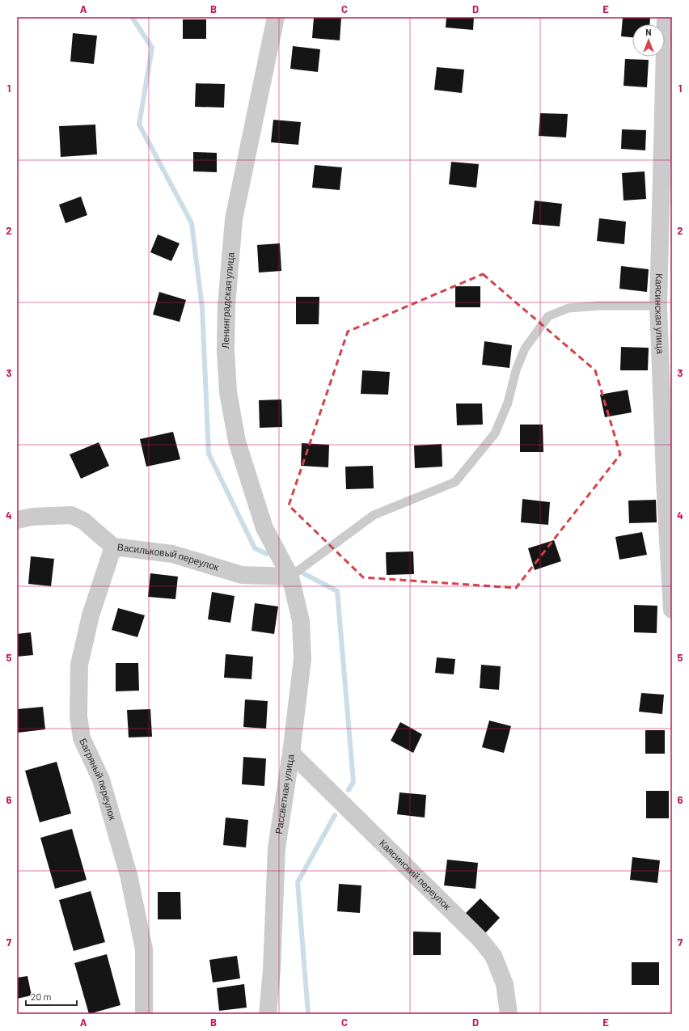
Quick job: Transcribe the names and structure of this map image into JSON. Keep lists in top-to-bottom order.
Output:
{
  "streets": {
    "street": [
      "Ленинградская улица",
      "Каясинская улица",
      "Васильковый переулок",
      "Багряный переулок",
      "Рассветная улица",
      "Каясинский переулок"
    ]
  },
  "crossings": [
    ["Ленинградская улица", "Васильковый переулок"],
    ["Ленинградская улица", "Рассветная улица"],
    ["Васильковый переулок", "Багряный переулок"],
    ["Васильковый переулок", "Рассветная улица"],
    ["Рассветная улица", "Каясинский переулок"]
  ],
  "scale_bar": "20 m",
  "north": "top",
  "grid": {
    "columns": [
      "A",
      "B",
      "C",
      "D",
      "E"
    ],
    "rows": [
      "1",
      "2",
      "3",
      "4",
      "5",
      "6",
      "7"
    ]
  }
}
